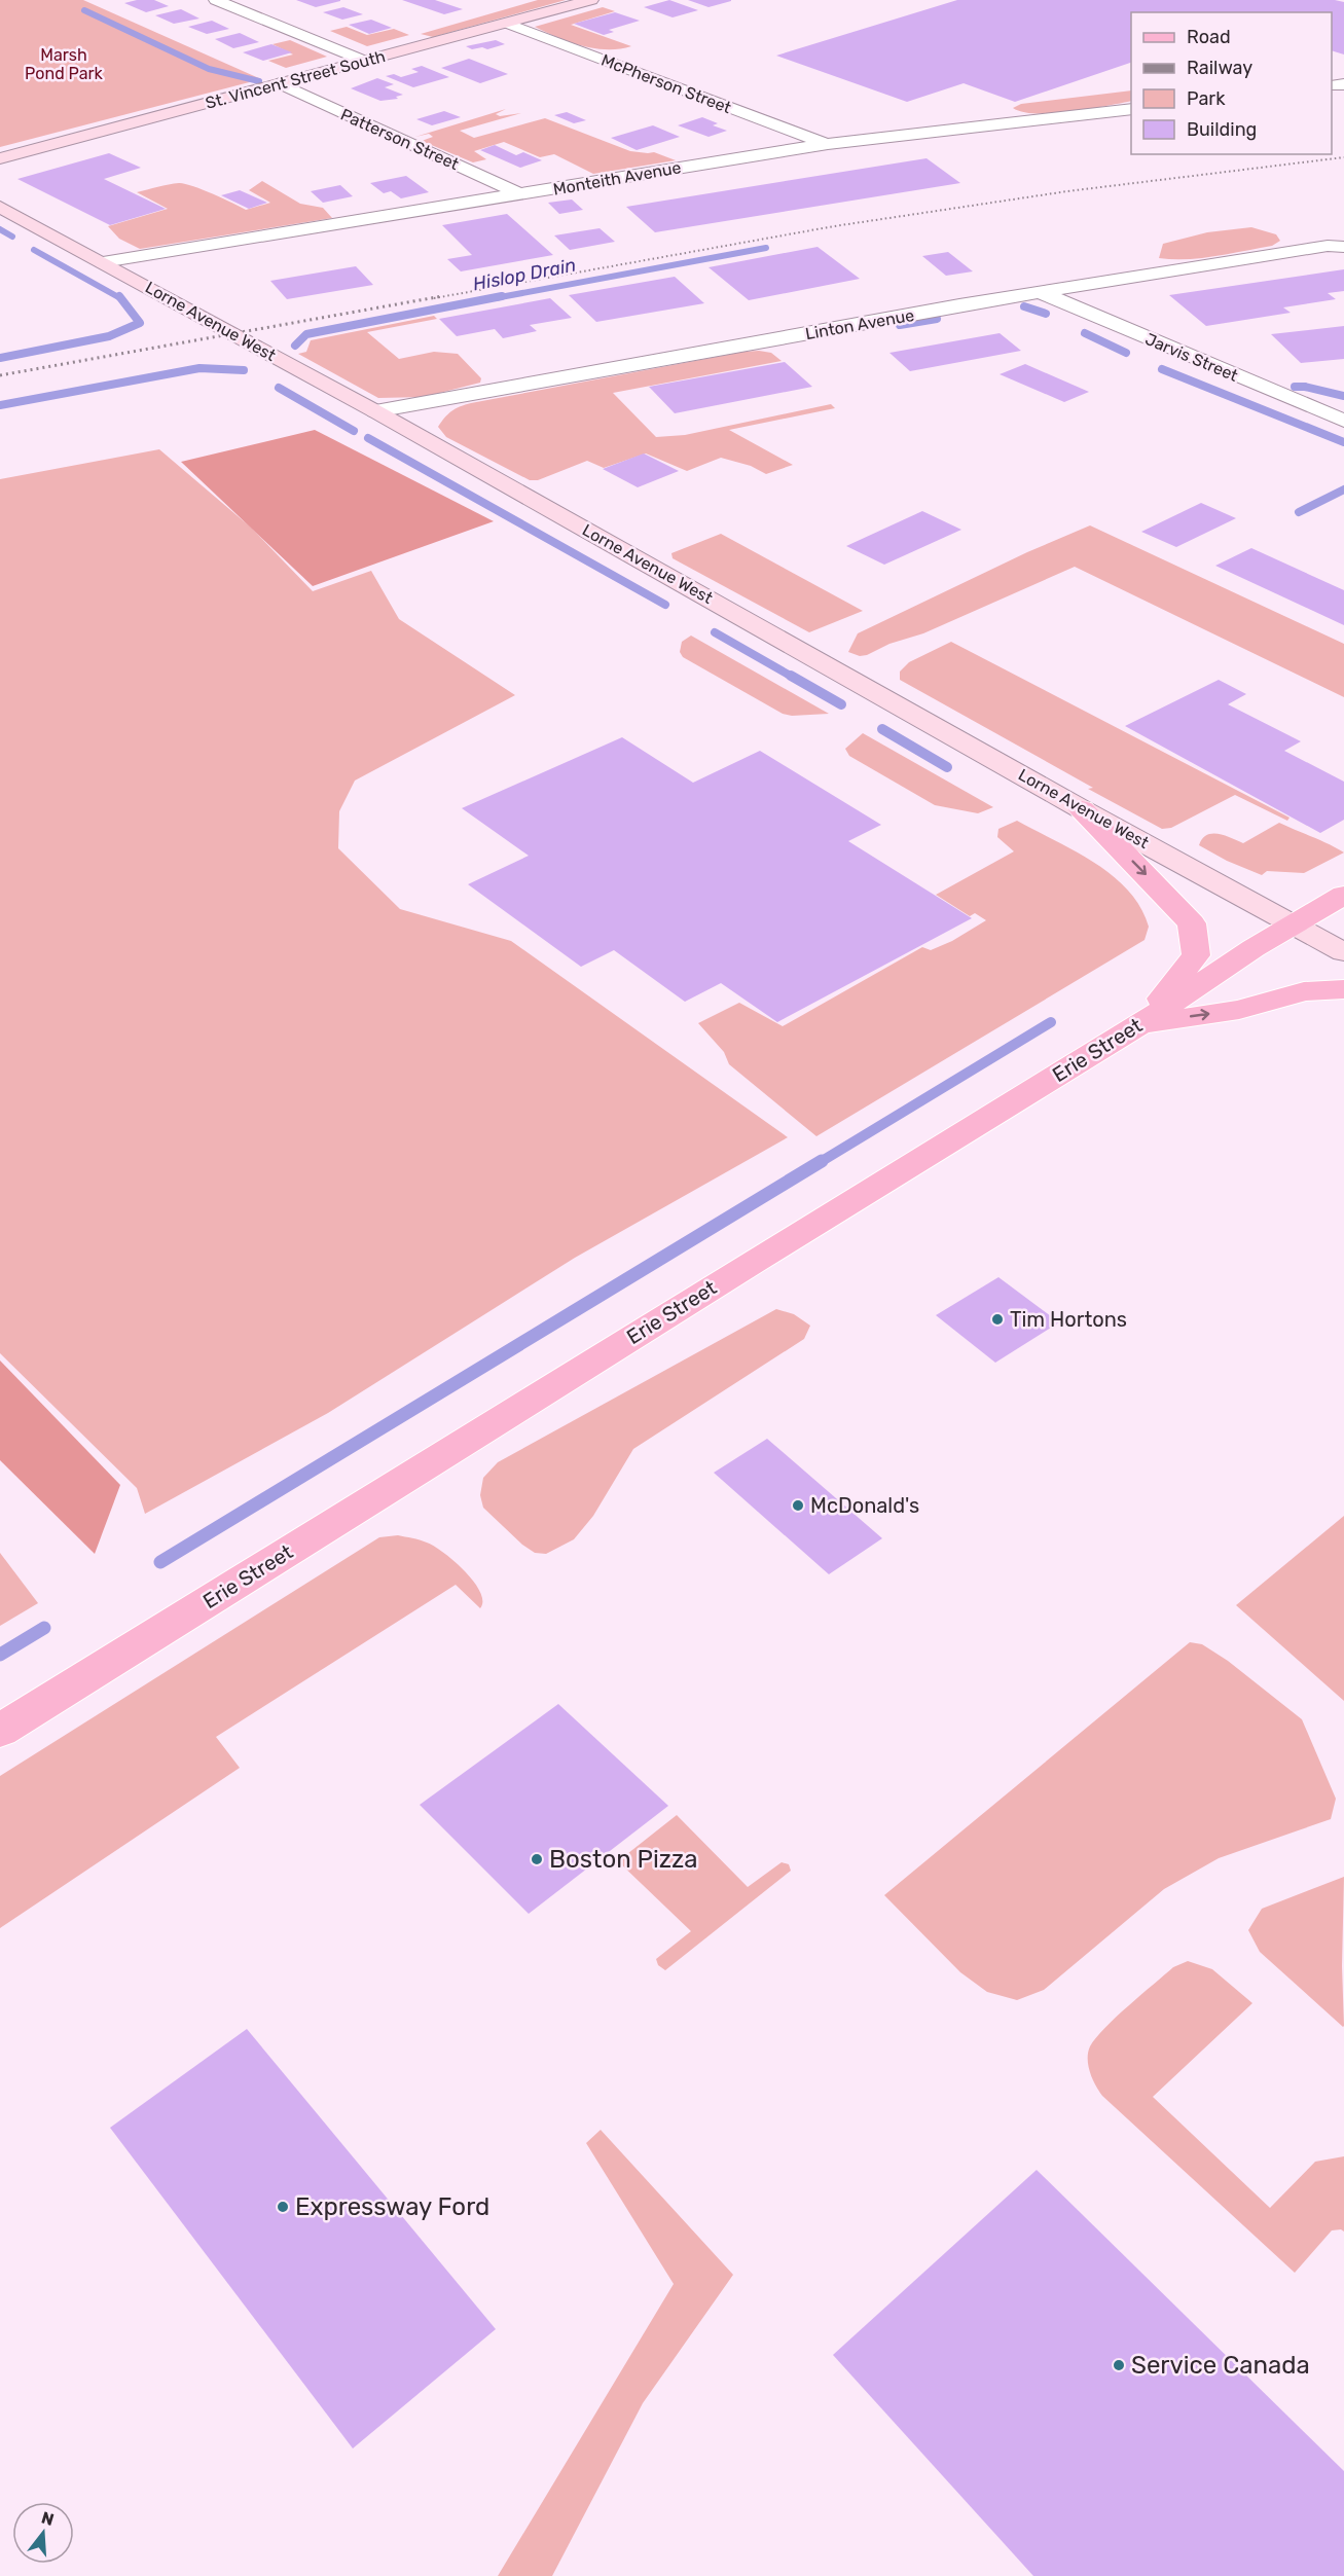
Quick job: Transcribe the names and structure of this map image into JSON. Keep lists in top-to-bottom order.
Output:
{
  "streets": {
    "main road": ["St. Vincent Street South", "Lorne Avenue West", "Erie Street"],
    "street": [
      "McPherson Street",
      "Patterson Street",
      "Monteith Avenue",
      "Linton Avenue",
      "Jarvis Street"
    ]
  },
  "crossings": [
    ["St. Vincent Street South", "McPherson Street"],
    ["St. Vincent Street South", "Patterson Street"],
    ["McPherson Street", "Monteith Avenue"],
    ["Patterson Street", "Monteith Avenue"],
    ["Monteith Avenue", "Lorne Avenue West"],
    ["Lorne Avenue West", "Linton Avenue"],
    ["Lorne Avenue West", "Erie Street"],
    ["Linton Avenue", "Jarvis Street"]
  ],
  "water": ["Hislop Drain"],
  "parks": ["Marsh Pond Park"],
  "places": [
    "Tim Hortons",
    "McDonald's",
    "Boston Pizza",
    "Expressway Ford",
    "Service Canada"
  ],
  "legend": [
    "Road",
    "Railway",
    "Park",
    "Building"
  ],
  "north": "top"
}
